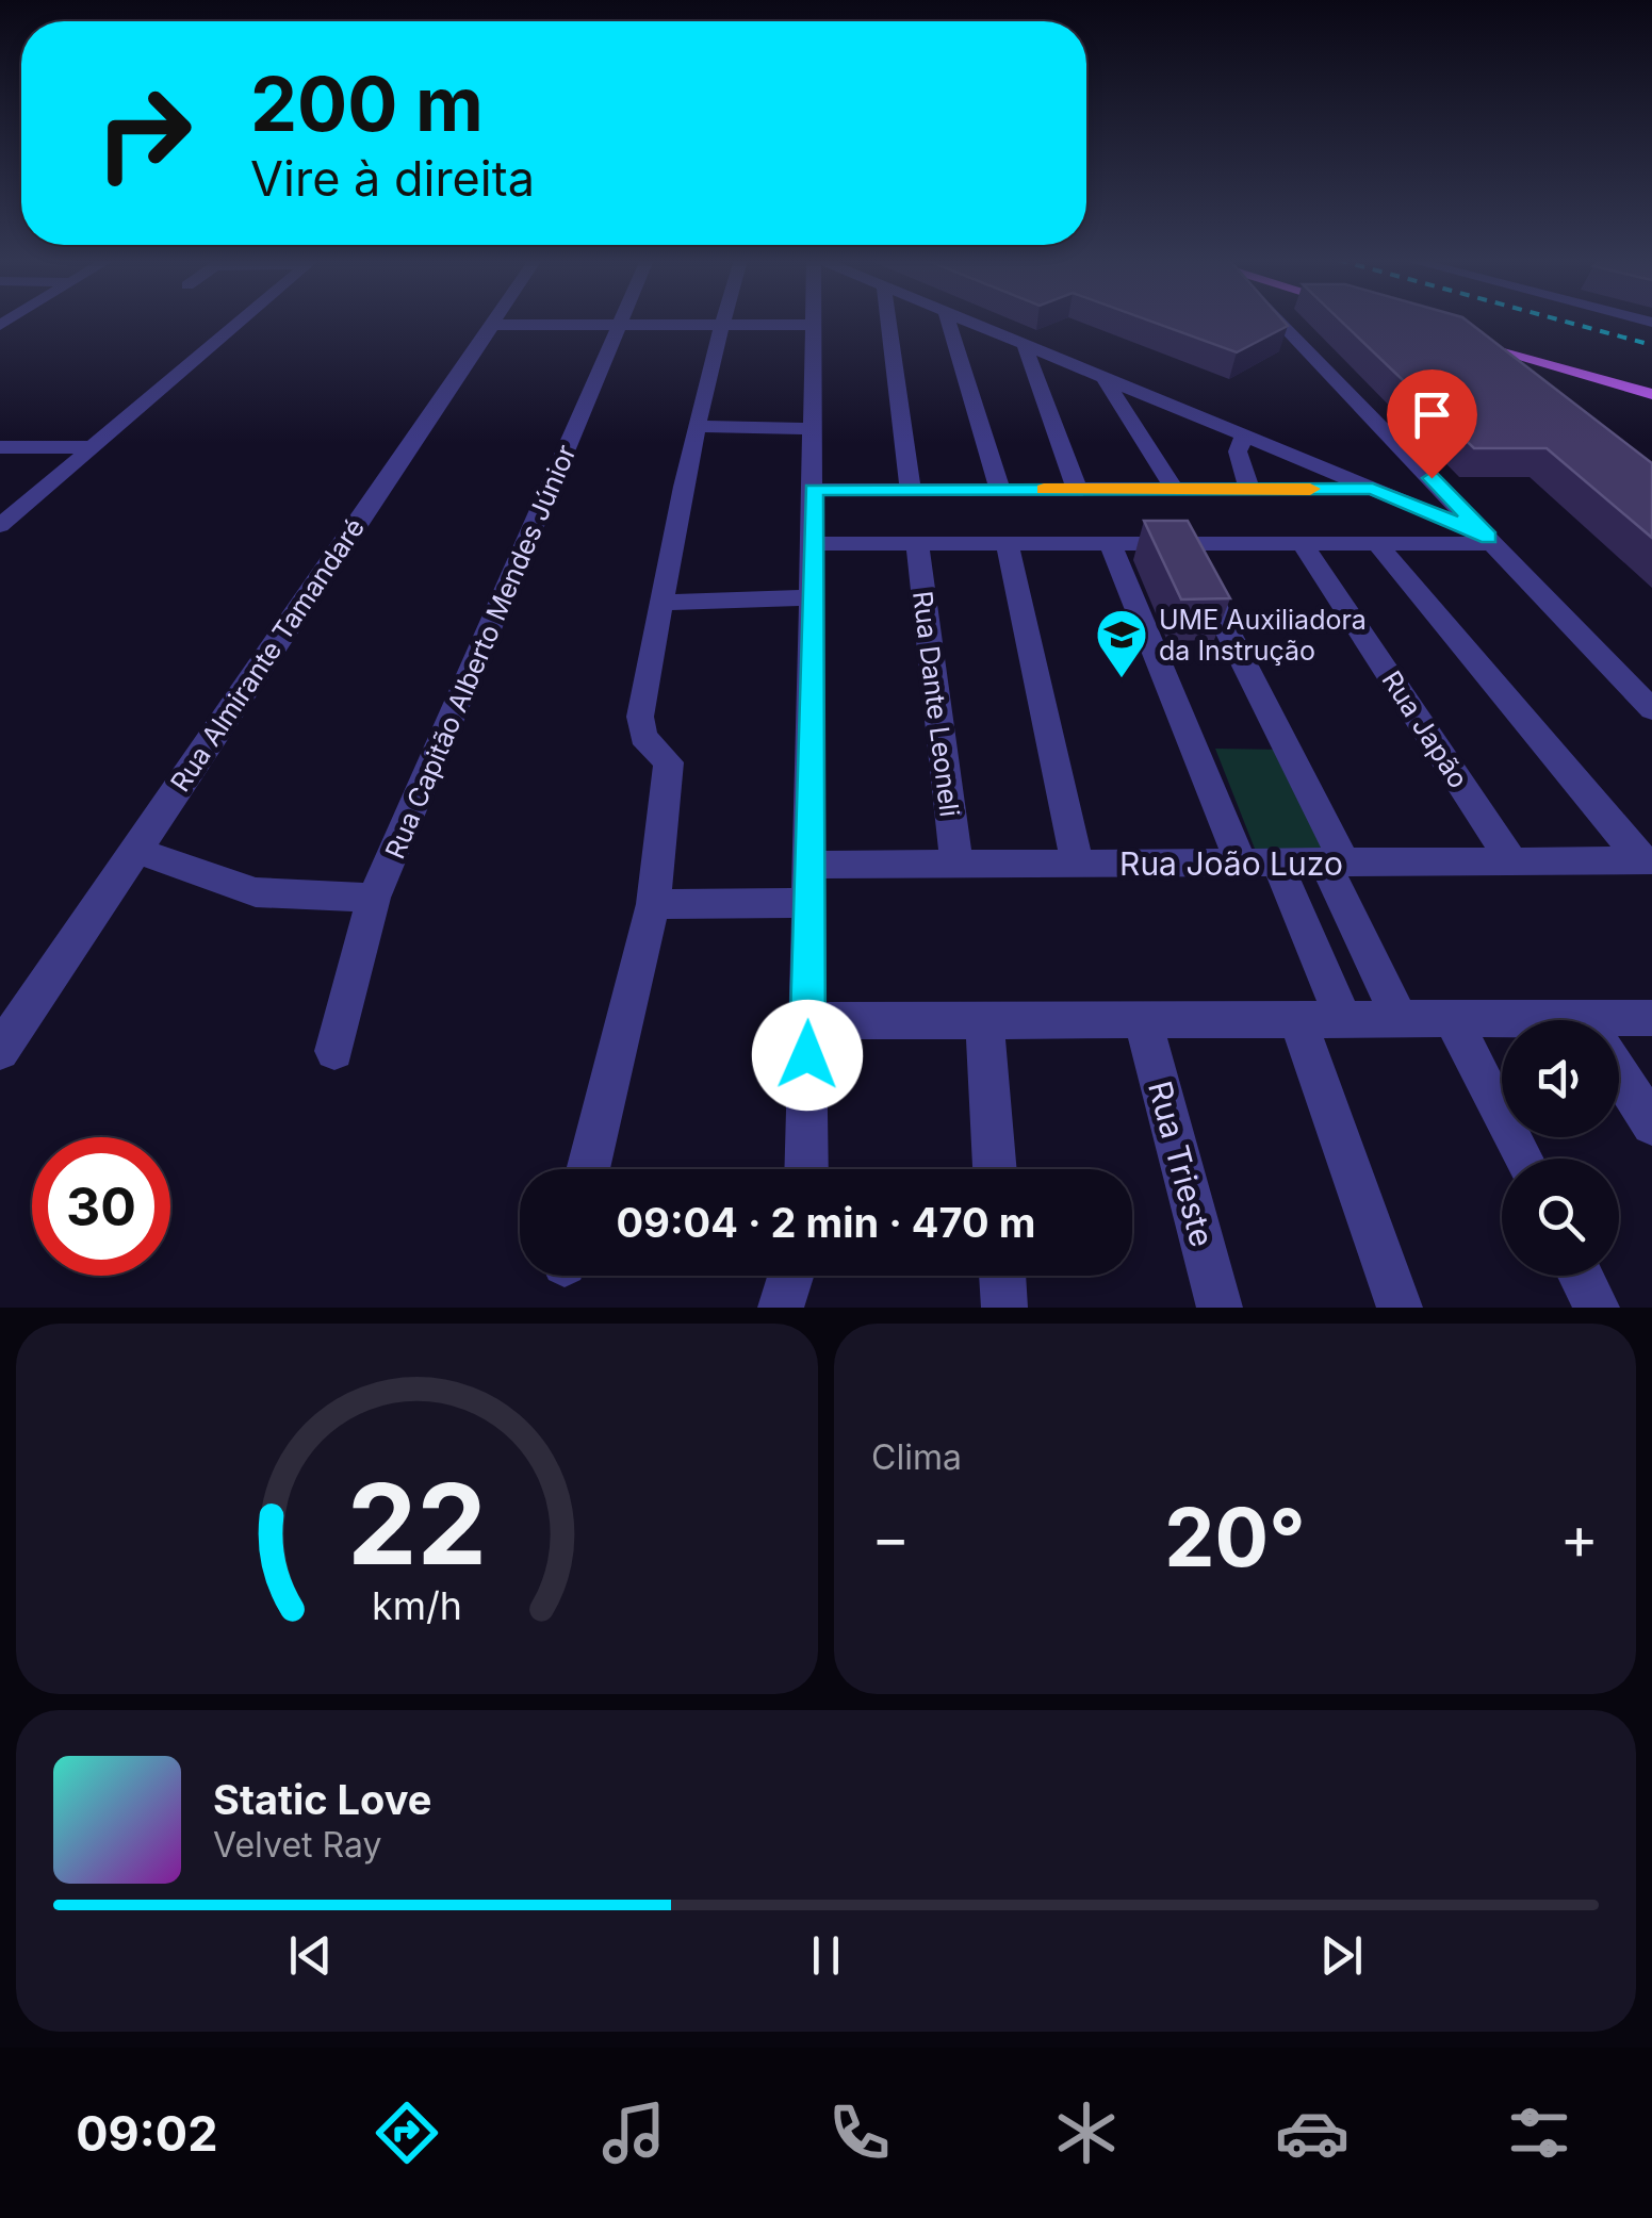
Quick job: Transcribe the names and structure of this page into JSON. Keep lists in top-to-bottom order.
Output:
{
  "streets": {
    "street": [
      "Rua Capitão Alberto Mendes Júnior",
      "Rua Almirante Tamandaré",
      "Rua Dante Leoneli",
      "Rua Japão",
      "Rua João Luzo",
      "Rua Trieste"
    ]
  },
  "crossings": [
    ["Rua Dante Leoneli", "Rua João Luzo"],
    ["Rua Japão", "Rua João Luzo"]
  ],
  "places": {
    "school or university": ["UME Auxiliadora da Instrução"]
  },
  "page": {
    "turn": ["200 m", "Vire à direita"],
    "limit": "30",
    "trip": "09:04 · 2 min · 470 m",
    "tile": "Clima",
    "heat": ["−", "20°", "+"],
    "song": ["Static Love", "Velvet Ray"],
    "tabs": "09:02",
    "gauge": ["22", "km/h"]
  }
}
